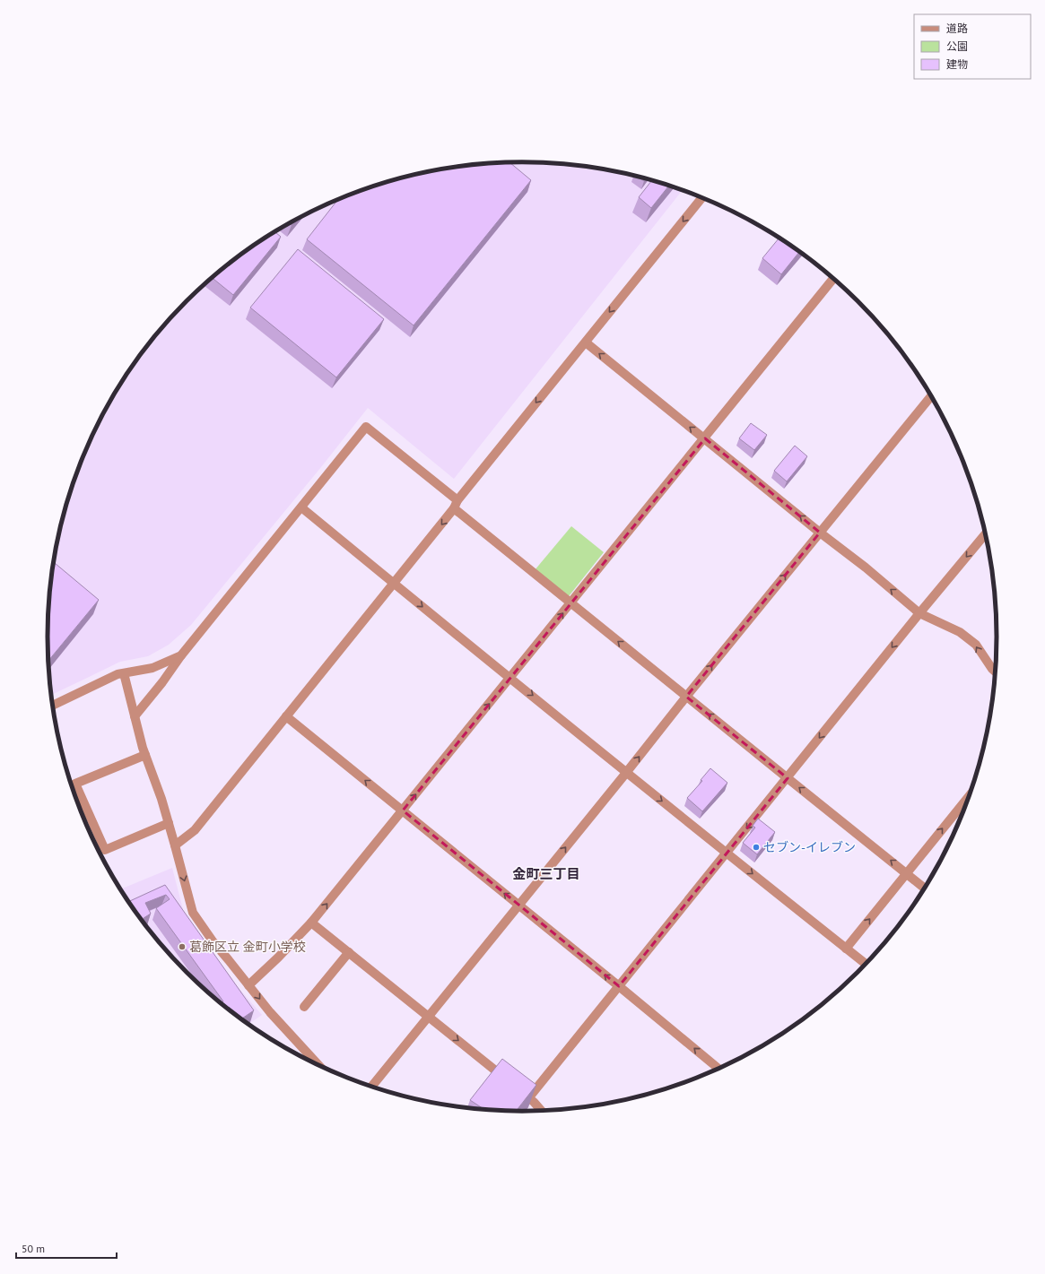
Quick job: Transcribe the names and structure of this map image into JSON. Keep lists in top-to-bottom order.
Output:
{
  "districts": ["金町三丁目"],
  "places": ["セブン-イレブン", "葛飾区立 金町小学校"],
  "legend": ["道路", "公園", "建物"],
  "scale_bar": "50 m"
}
